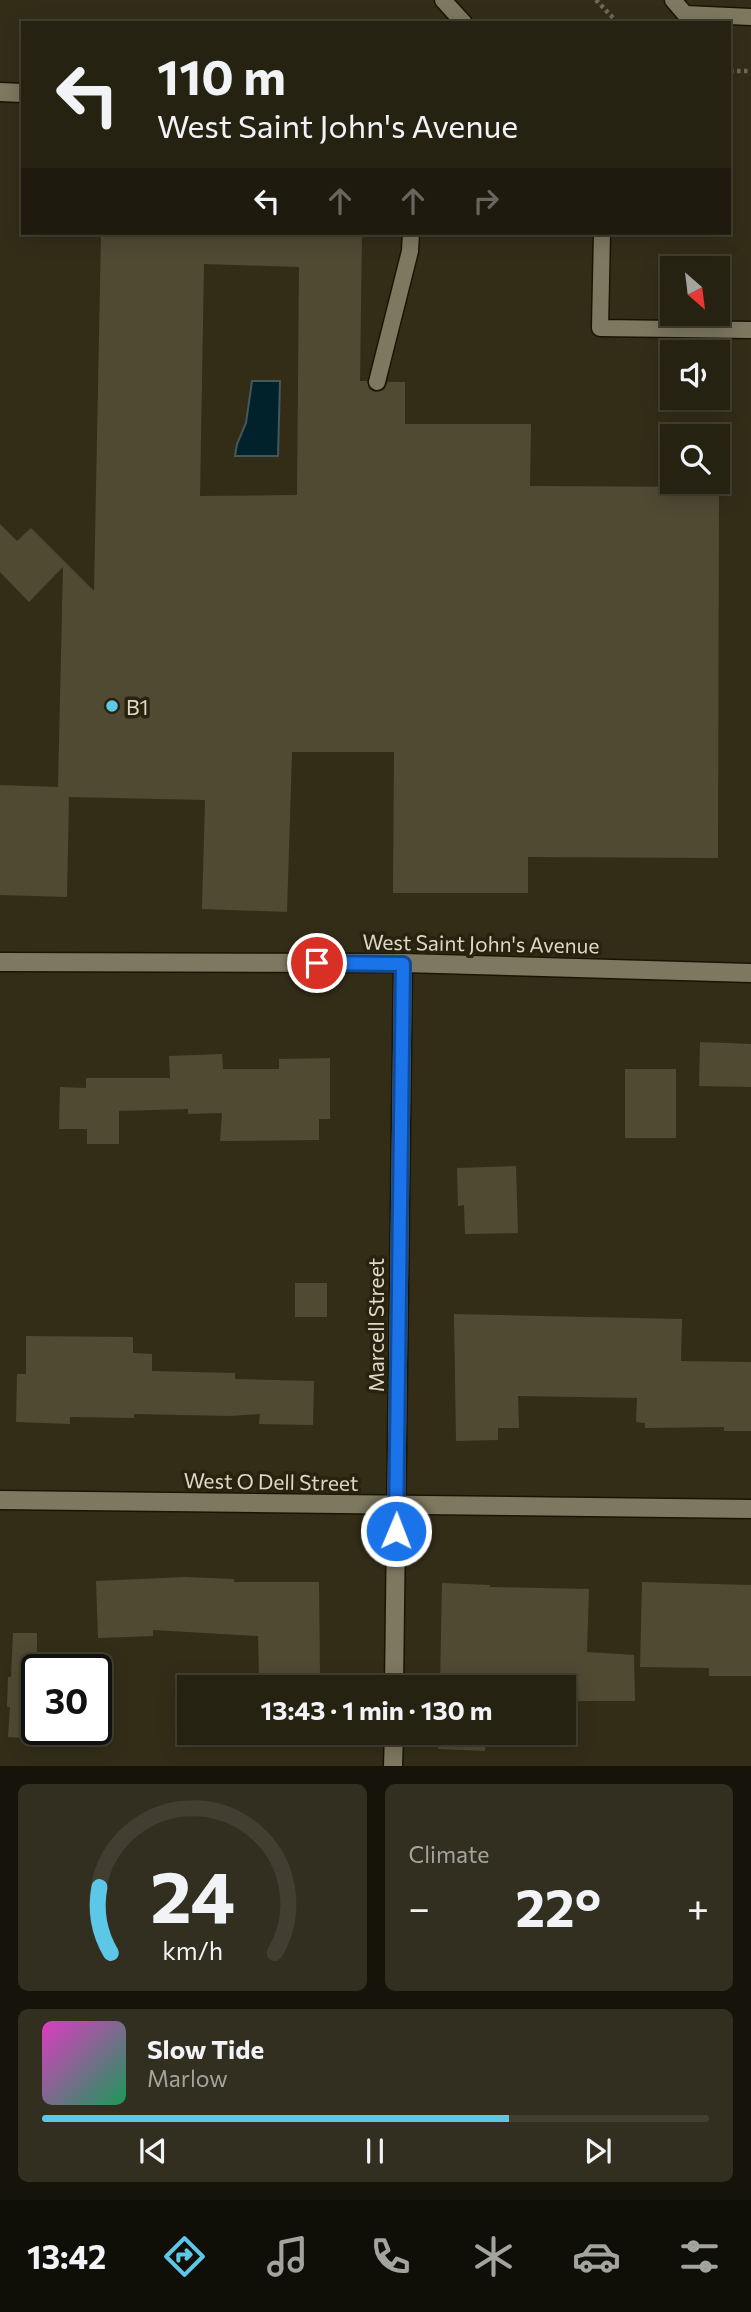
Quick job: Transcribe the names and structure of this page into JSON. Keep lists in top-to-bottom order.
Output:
{
  "streets": {
    "street": ["West Saint John's Avenue", "Marcell Street", "West O Dell Street"]
  },
  "crossings": [
    ["West Saint John's Avenue", "Marcell Street"],
    ["Marcell Street", "West O Dell Street"]
  ],
  "places": ["B1"],
  "north": "bottom right",
  "page": {
    "turn": ["110 m", "West Saint John's Avenue"],
    "limit": "30",
    "trip": "13:43 · 1 min · 130 m",
    "tile": "Climate",
    "heat": ["−", "22°", "+"],
    "song": ["Slow Tide", "Marlow"],
    "tabs": "13:42",
    "gauge": ["24", "km/h"]
  }
}
